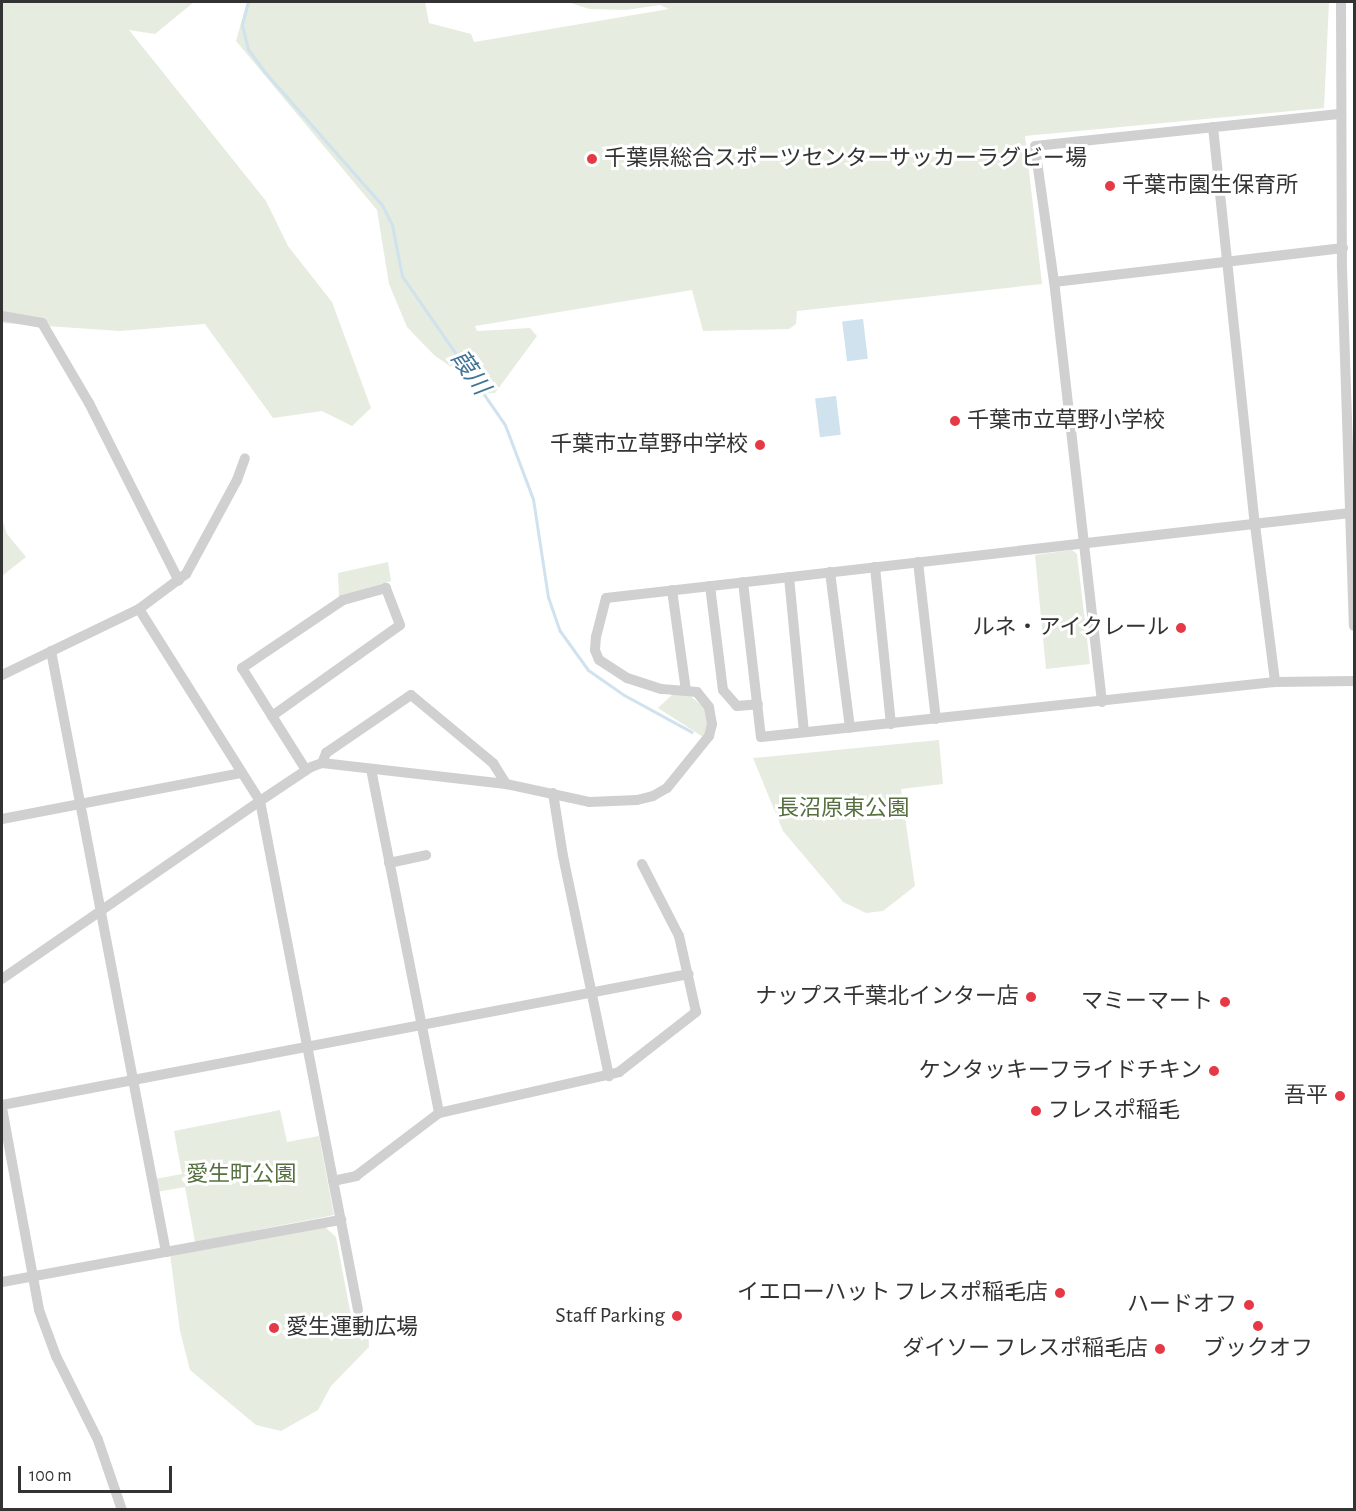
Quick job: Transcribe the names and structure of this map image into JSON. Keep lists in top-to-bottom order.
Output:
{
  "water": ["葭川"],
  "parks": ["長沼原東公園", "愛生町公園"],
  "places": [
    "千葉県総合スポーツセンターサッカーラグビー場",
    "千葉市園生保育所",
    "千葉市立草野小学校",
    "千葉市立草野中学校",
    "ルネ・アイクレール",
    "ナップス千葉北インター店",
    "マミーマート",
    "ケンタッキーフライドチキン",
    "吾平",
    "フレスポ稲毛",
    "イエローハット フレスポ稲毛店",
    "ハードオフ",
    "Staff Parking",
    "ブックオフ",
    "愛生運動広場",
    "ダイソー フレスポ稲毛店"
  ],
  "scale_bar": "100 m"
}
